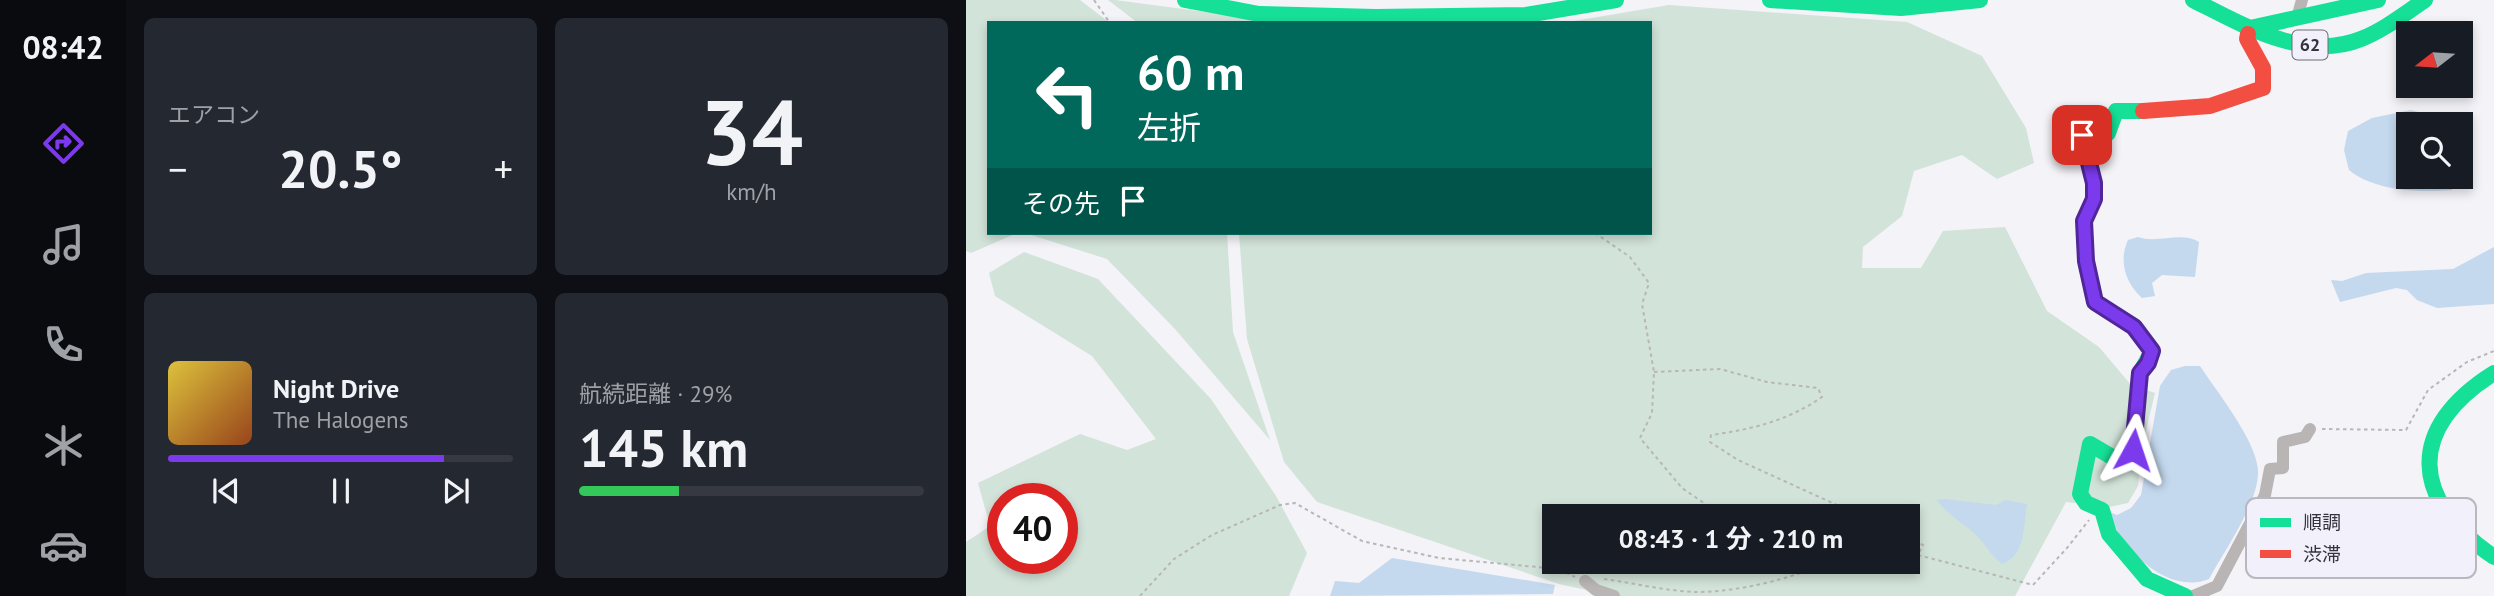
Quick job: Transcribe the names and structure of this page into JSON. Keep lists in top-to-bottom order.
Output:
{
  "streets": {
    "main road": ["62"]
  },
  "legend": ["順調", "渋滞"],
  "north": "left",
  "page": {
    "tabs": "08:42",
    "tile": [
      "エアコン",
      ["34", "km/h"],
      ["航続距離 · 29%", "145 km"]
    ],
    "turn": ["60 m", "左折"],
    "heat": ["−", "20.5°", "+"],
    "then": "その先",
    "song": ["Night Drive", "The Halogens"],
    "limit": "40",
    "trip": "08:43 · 1 分 · 210 m"
  }
}
